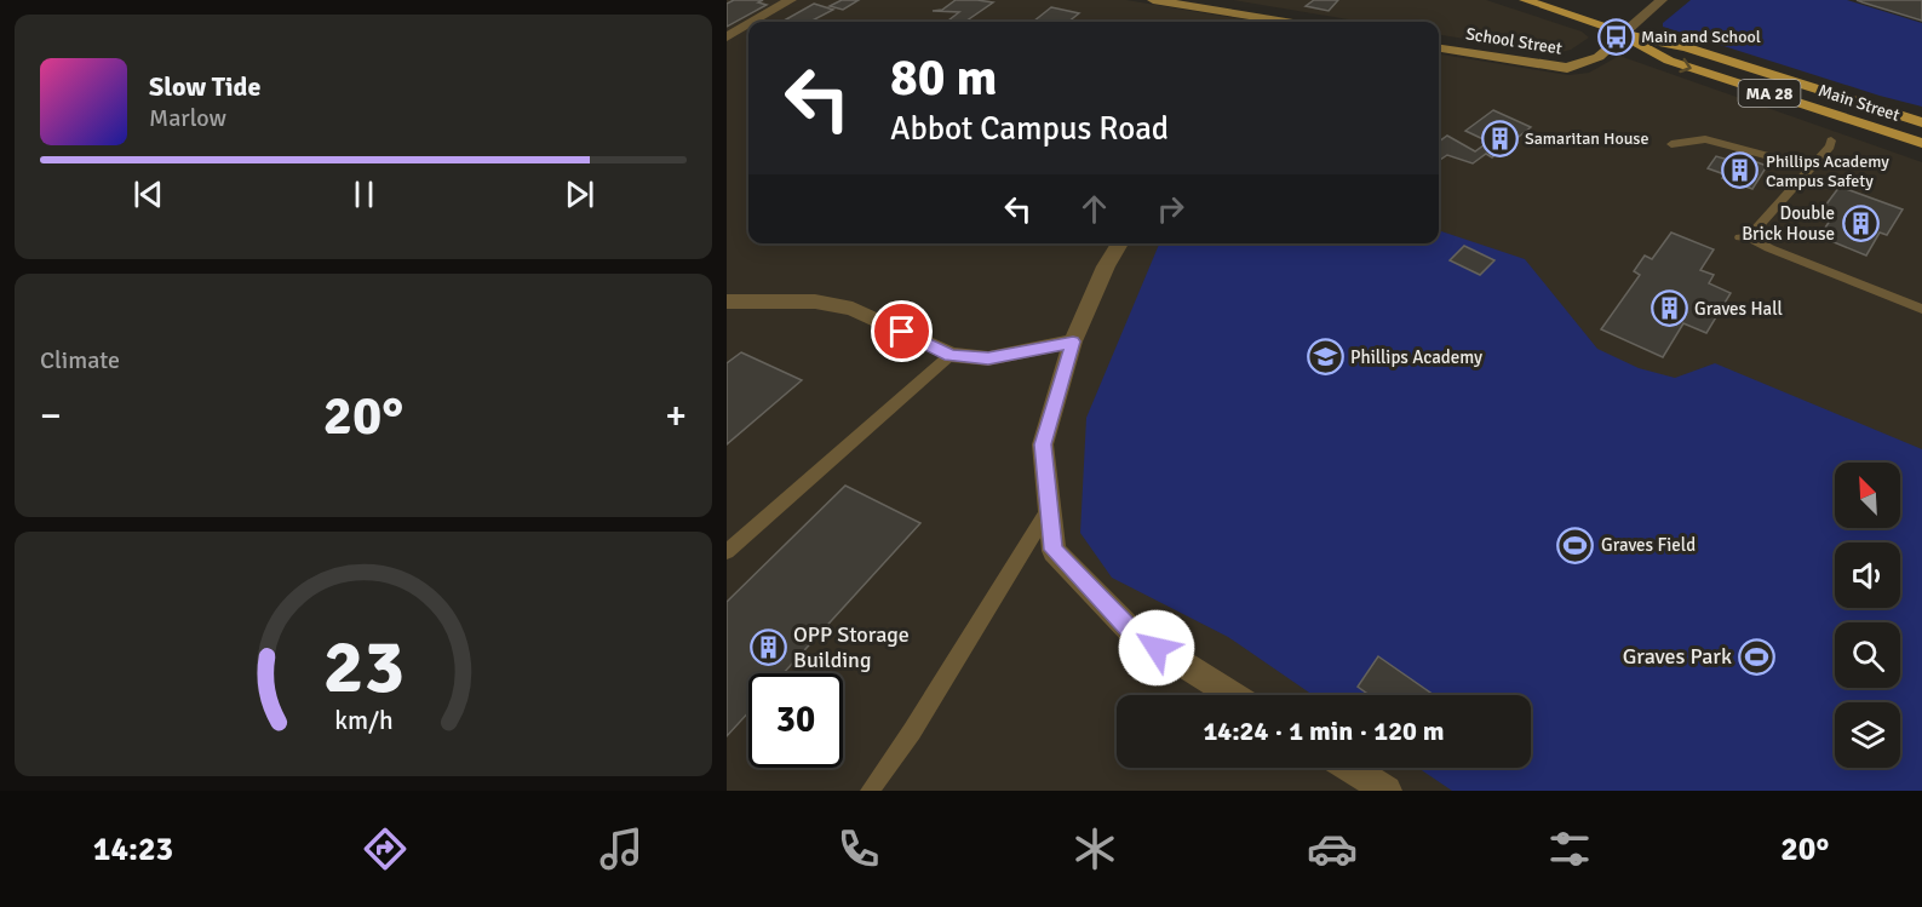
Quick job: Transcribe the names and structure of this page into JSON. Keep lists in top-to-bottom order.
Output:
{
  "streets": {
    "main road": ["School Street", "MA 28", "Main Street"]
  },
  "crossings": [
    ["School Street", "Main Street"]
  ],
  "places": {
    "bus stop": ["Main and School"],
    "building": [
      "Samaritan House",
      "Phillips Academy Campus Safety",
      "Double Brick House",
      "Graves Hall",
      "OPP Storage Building"
    ],
    "school or university": ["Phillips Academy"],
    "sports": ["Graves Field", "Graves Park"]
  },
  "north": "top left",
  "page": {
    "turn": ["80 m", "Abbot Campus Road"],
    "song": ["Slow Tide", "Marlow"],
    "tile": "Climate",
    "heat": ["−", "20°", "+"],
    "limit": "30",
    "trip": "14:24 · 1 min · 120 m",
    "tabs": ["14:23", "20°"],
    "gauge": ["23", "km/h"]
  }
}
